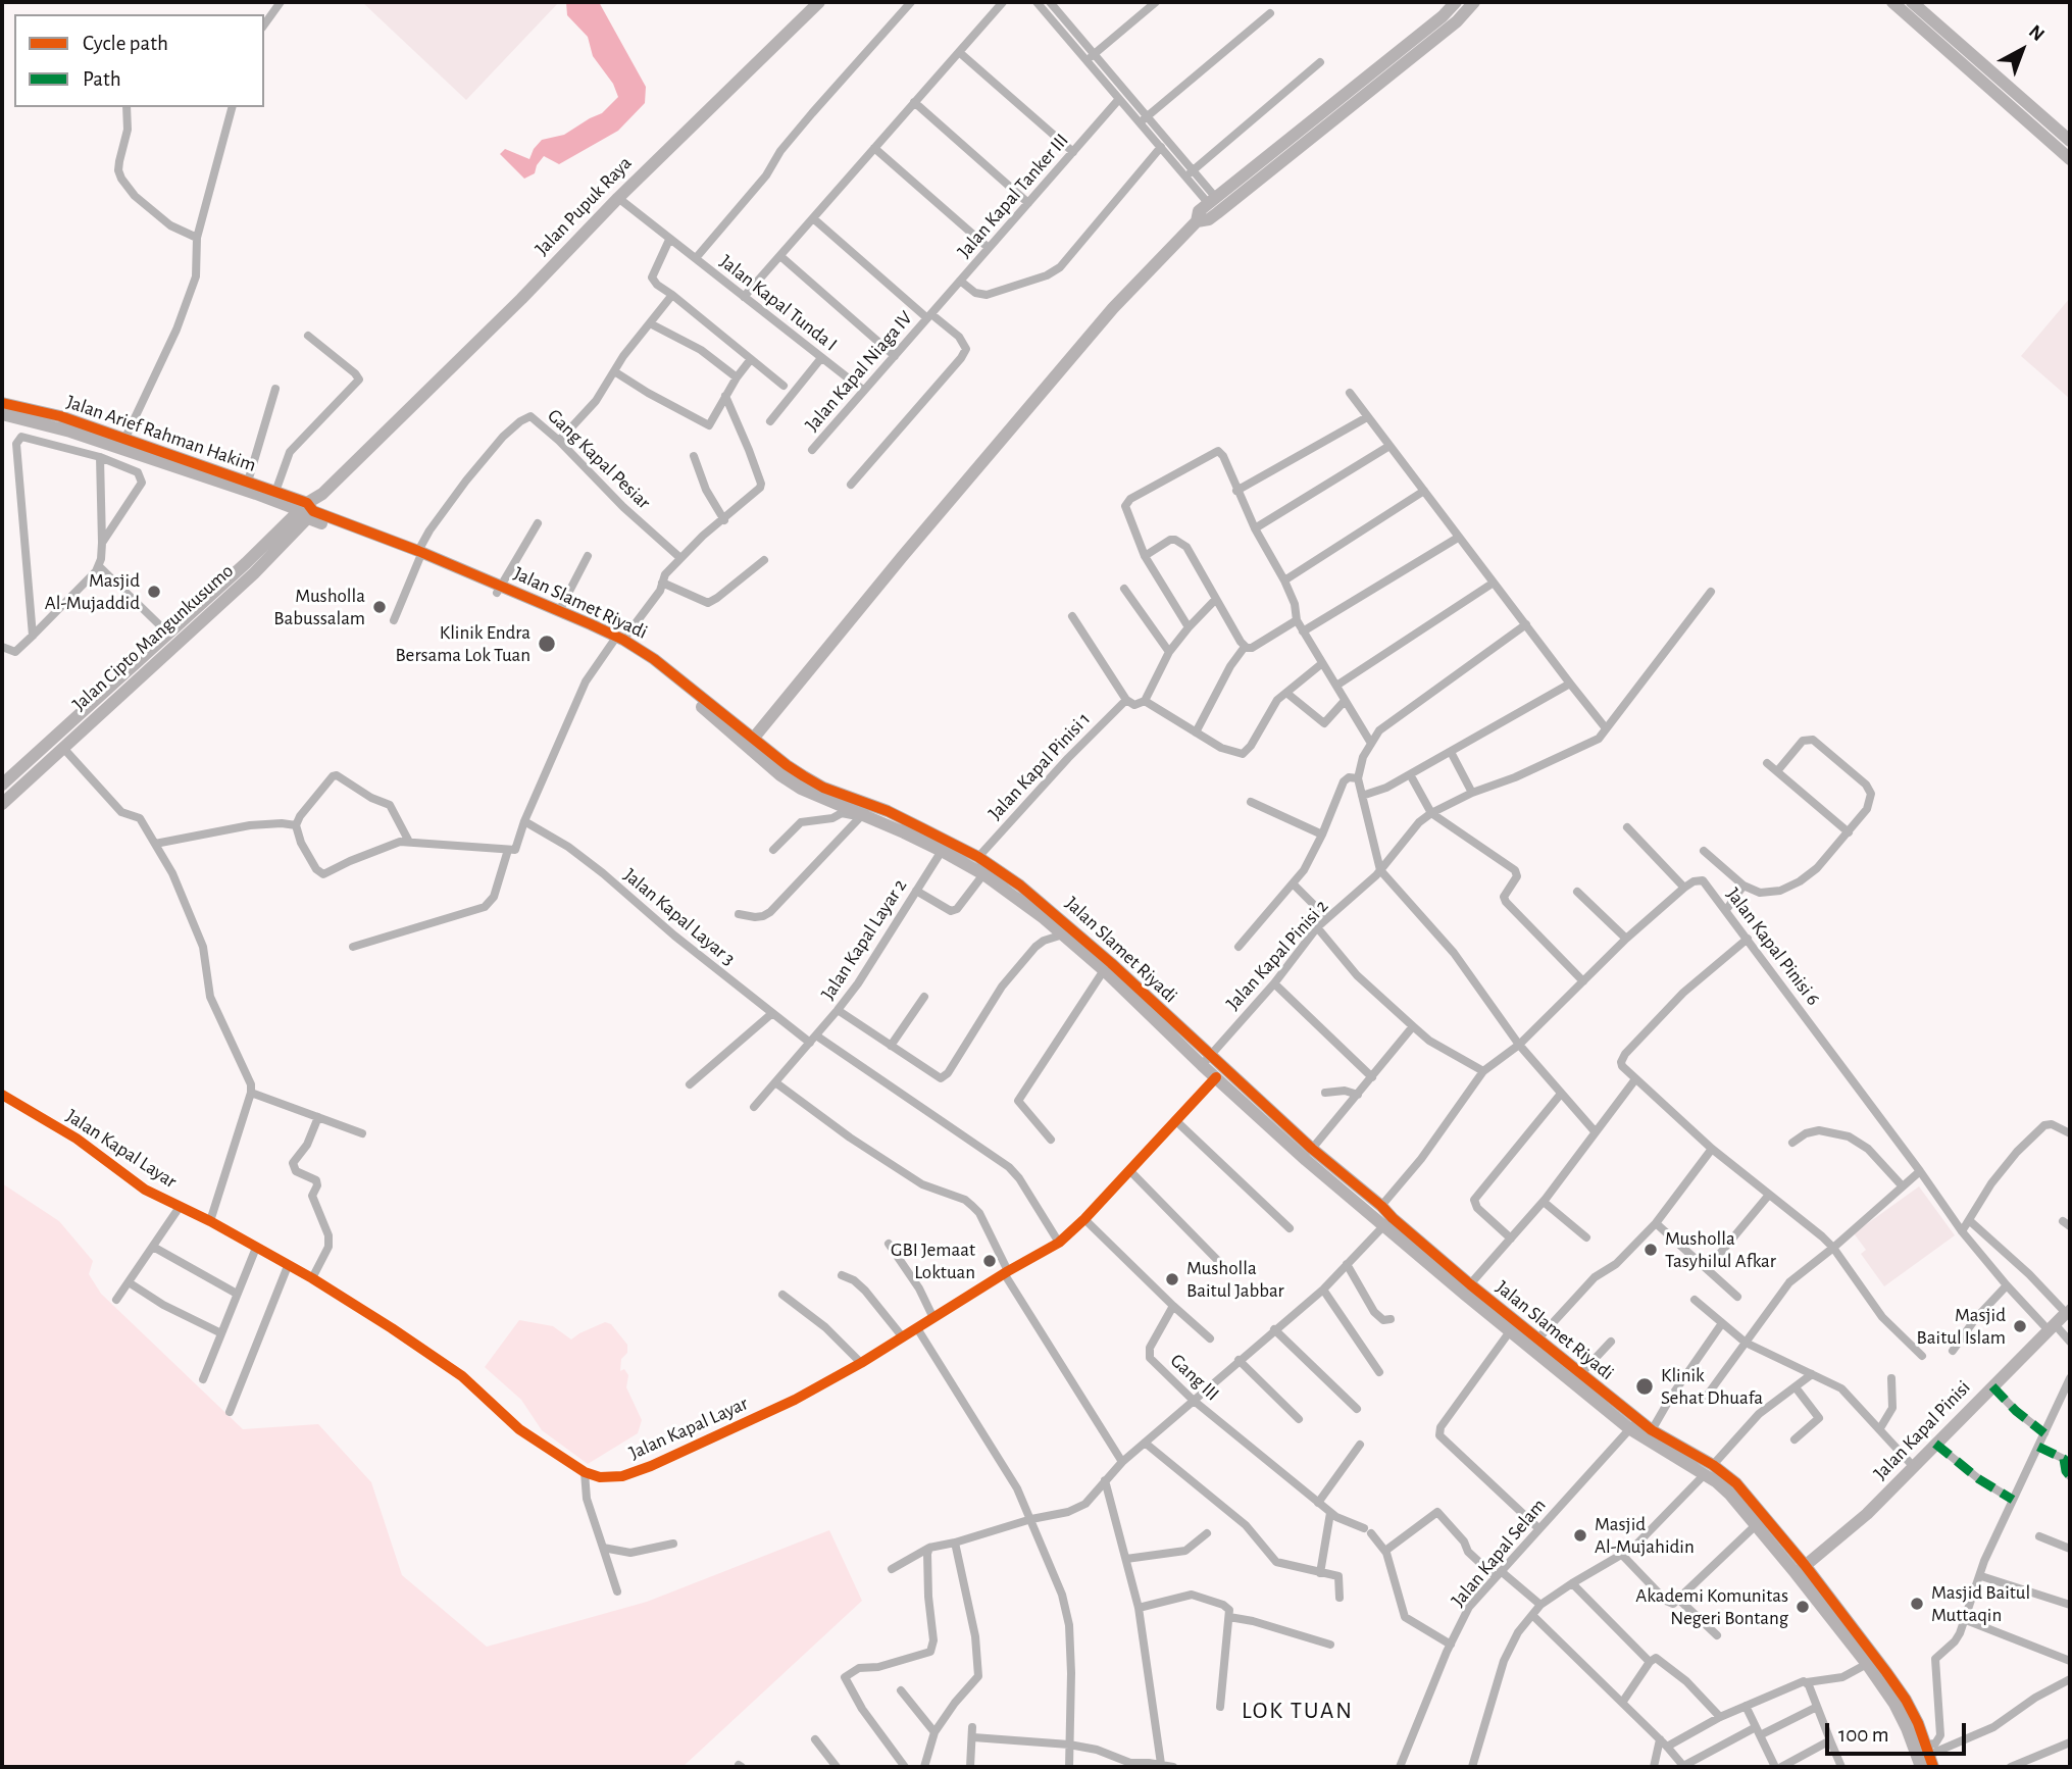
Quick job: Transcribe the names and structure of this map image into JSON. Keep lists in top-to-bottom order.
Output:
{
  "streets": {
    "street": [
      "Jalan Kapal Tanker III",
      "Jalan Pupuk Raya",
      "Jalan Kapal Tunda I",
      "Jalan Kapal Niaga IV",
      "Jalan Arief Rahman Hakim",
      "Gang Kapal Pesiar",
      "Jalan Slamet Riyadi",
      "Jalan Cipto Mangunkusumo",
      "Jalan Kapal Pinisi 1",
      "Jalan Kapal Layar 3",
      "Jalan Kapal Layar 2",
      "Jalan Kapal Pinisi 6",
      "Jalan Kapal Pinisi 2",
      "Jalan Kapal Layar",
      "Gang III",
      "Jalan Kapal Pinisi",
      "Jalan Kapal Selam"
    ]
  },
  "crossings": [
    ["Jalan Kapal Tanker III", "Jalan Kapal Niaga IV"],
    ["Jalan Pupuk Raya", "Jalan Kapal Tunda I"],
    ["Jalan Pupuk Raya", "Jalan Cipto Mangunkusumo"],
    ["Jalan Kapal Tunda I", "Jalan Kapal Niaga IV"],
    ["Jalan Arief Rahman Hakim", "Jalan Slamet Riyadi"],
    ["Jalan Arief Rahman Hakim", "Jalan Cipto Mangunkusumo"],
    ["Gang Kapal Pesiar", "Jalan Slamet Riyadi"],
    ["Jalan Slamet Riyadi", "Jalan Cipto Mangunkusumo"],
    ["Jalan Slamet Riyadi", "Jalan Kapal Pinisi 1"],
    ["Jalan Slamet Riyadi", "Jalan Kapal Layar 2"],
    ["Jalan Slamet Riyadi", "Jalan Kapal Pinisi 2"],
    ["Jalan Slamet Riyadi", "Jalan Kapal Layar"],
    ["Jalan Slamet Riyadi", "Jalan Kapal Pinisi"],
    ["Jalan Slamet Riyadi", "Jalan Kapal Selam"],
    ["Jalan Kapal Layar 3", "Jalan Kapal Layar 2"],
    ["Jalan Kapal Layar 3", "Jalan Kapal Layar"],
    ["Jalan Kapal Pinisi 6", "Jalan Kapal Pinisi"]
  ],
  "districts": ["LOK TUAN"],
  "places": [
    "Masjid Al-Mujaddid",
    "Musholla Babussalam",
    "Klinik Endra Bersama Lok Tuan",
    "Musholla Tasyhilul Afkar",
    "GBI Jemaat Loktuan",
    "Musholla Baitul Jabbar",
    "Masjid Baitul Islam",
    "Klinik Sehat Dhuafa",
    "Masjid Al-Mujahidin",
    "Masjid Baitul Muttaqin",
    "Akademi Komunitas Negeri Bontang"
  ],
  "legend": ["Cycle path", "Path"],
  "scale_bar": "100 m",
  "north": "top right"
}
